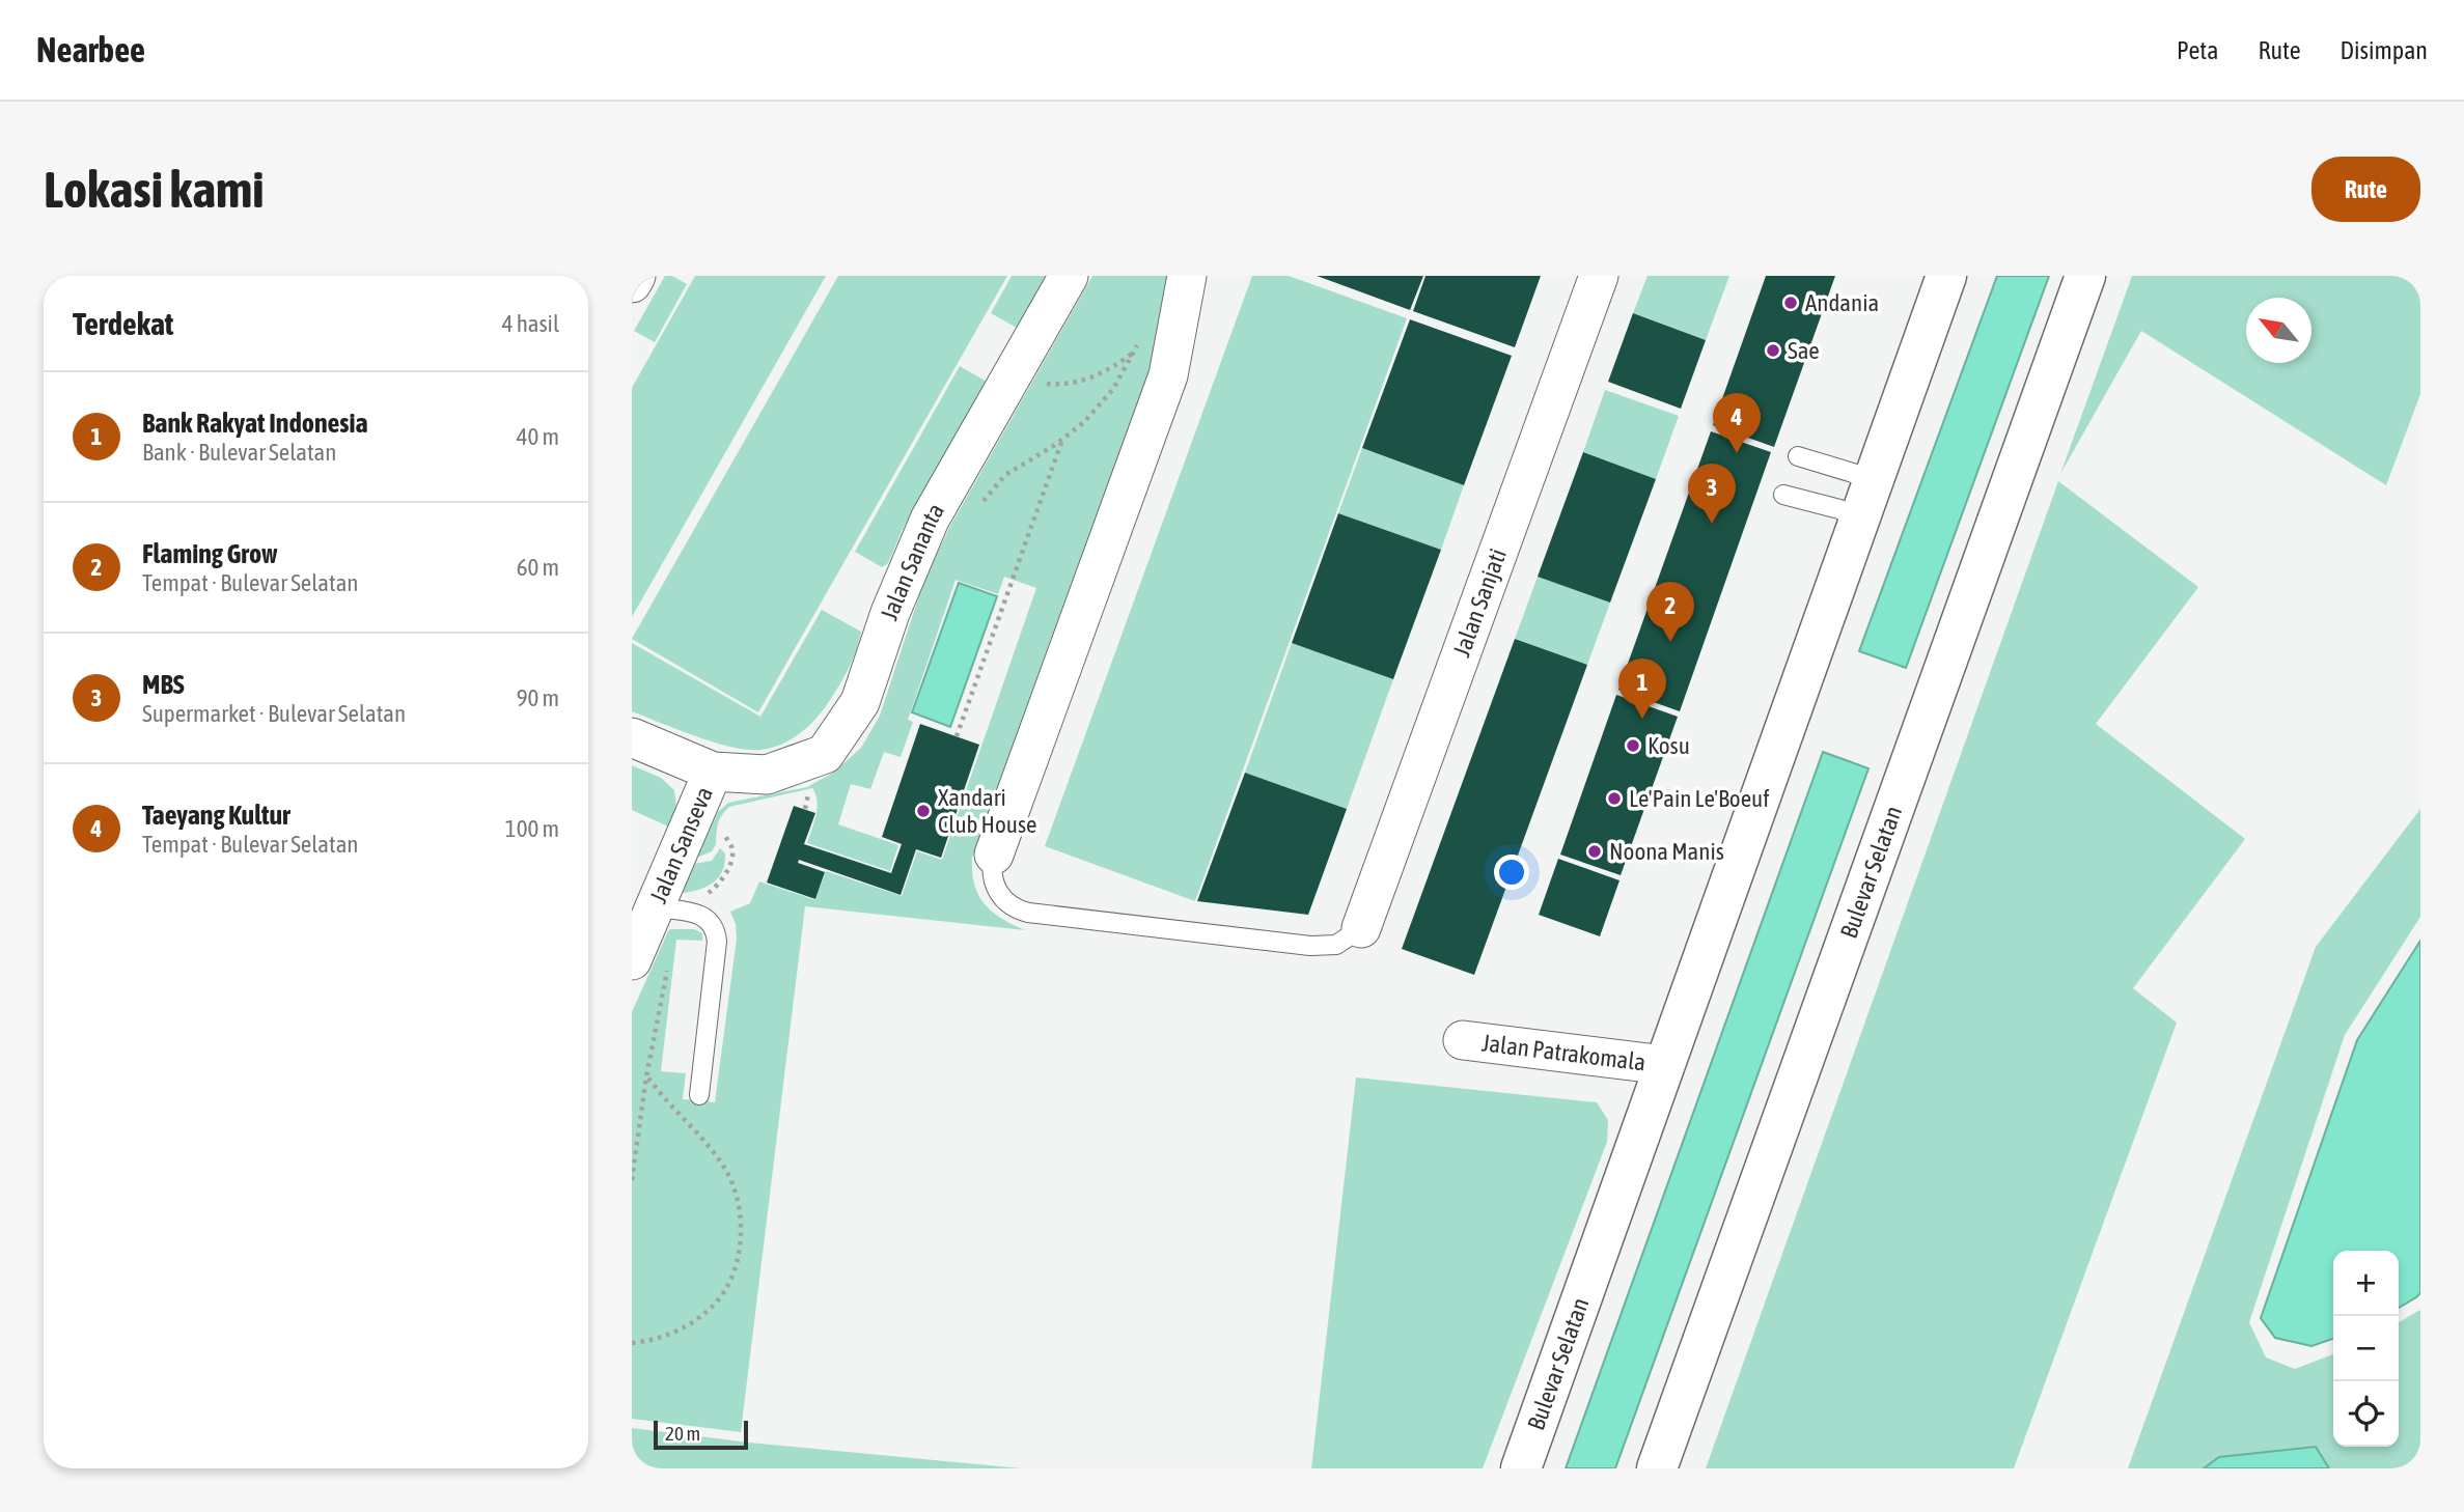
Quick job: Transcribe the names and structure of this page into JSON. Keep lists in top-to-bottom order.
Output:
{
  "streets": {
    "main road": ["Bulevar Selatan"],
    "street": [
      "Jalan Sananta",
      "Jalan Sanjati",
      "Jalan Sanseva",
      "Jalan Patrakomala"
    ]
  },
  "crossings": [
    ["Jalan Sananta", "Jalan Sanseva"],
    ["Bulevar Selatan", "Jalan Patrakomala"]
  ],
  "places": [
    "Andania",
    "Sae",
    "Kosu",
    "Le'Pain Le'Boeuf",
    "Xandari Club House",
    "Noona Manis"
  ],
  "scale_bar": "20 m",
  "north": "top left",
  "page": {
    "header": "Nearbee",
    "nav": ["Peta", "Rute", "Disimpan"],
    "buttons": "Rute",
    "title": "Lokasi kami",
    "heading": ["Terdekat", "4 hasil"],
    "list": [
      {
        "mark": "1",
        "name": "Bank Rakyat Indonesia",
        "note": "Bank · Bulevar Selatan",
        "value": "40 m"
      },
      {
        "mark": "2",
        "name": "Flaming Grow",
        "note": "Tempat · Bulevar Selatan",
        "value": "60 m"
      },
      {
        "mark": "3",
        "name": "MBS",
        "note": "Supermarket · Bulevar Selatan",
        "value": "90 m"
      },
      {
        "mark": "4",
        "name": "Taeyang Kultur",
        "note": "Tempat · Bulevar Selatan",
        "value": "100 m"
      }
    ],
    "pins": [
      "4",
      "3",
      "2",
      "1"
    ],
    "map_buttons": ["+", "−"],
    "scale": "20 m"
  }
}
